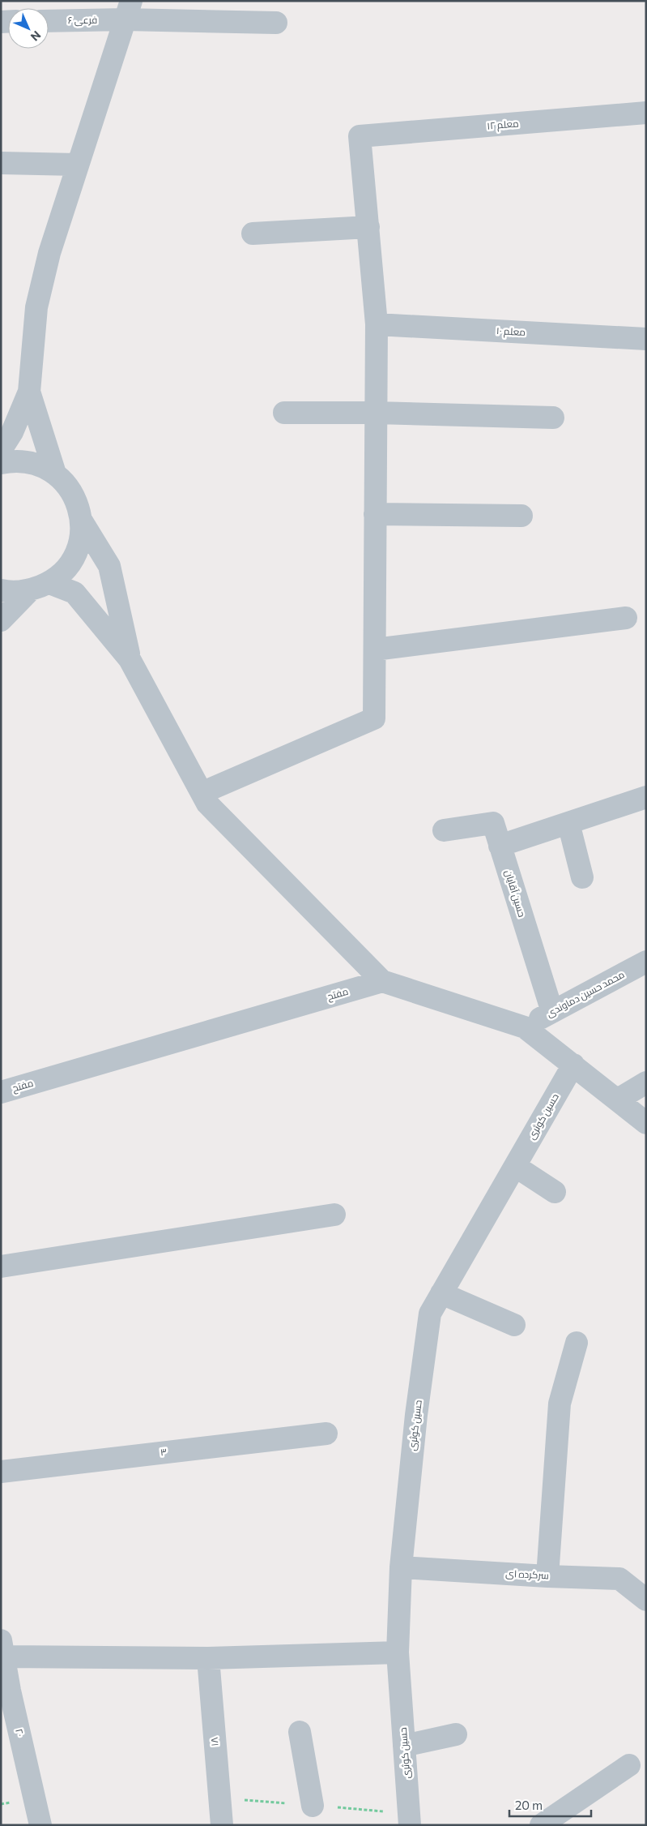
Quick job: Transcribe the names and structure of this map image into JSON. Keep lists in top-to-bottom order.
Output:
{
  "streets": {
    "street": [
      "فرعی ۶",
      "معلم ۱۲",
      "معلم ۱۰",
      "حسین آقایان",
      "مفتح",
      "محمد حسین دماوندی",
      "حسین کوثری",
      "۳",
      "سرکرده ای",
      "۲۰",
      "۱۸"
    ]
  },
  "crossings": [
    ["حسین آقایان", "محمد حسین دماوندی"],
    ["حسین کوثری", "سرکرده ای"]
  ],
  "scale_bar": "20 m",
  "north": "bottom right"
}
